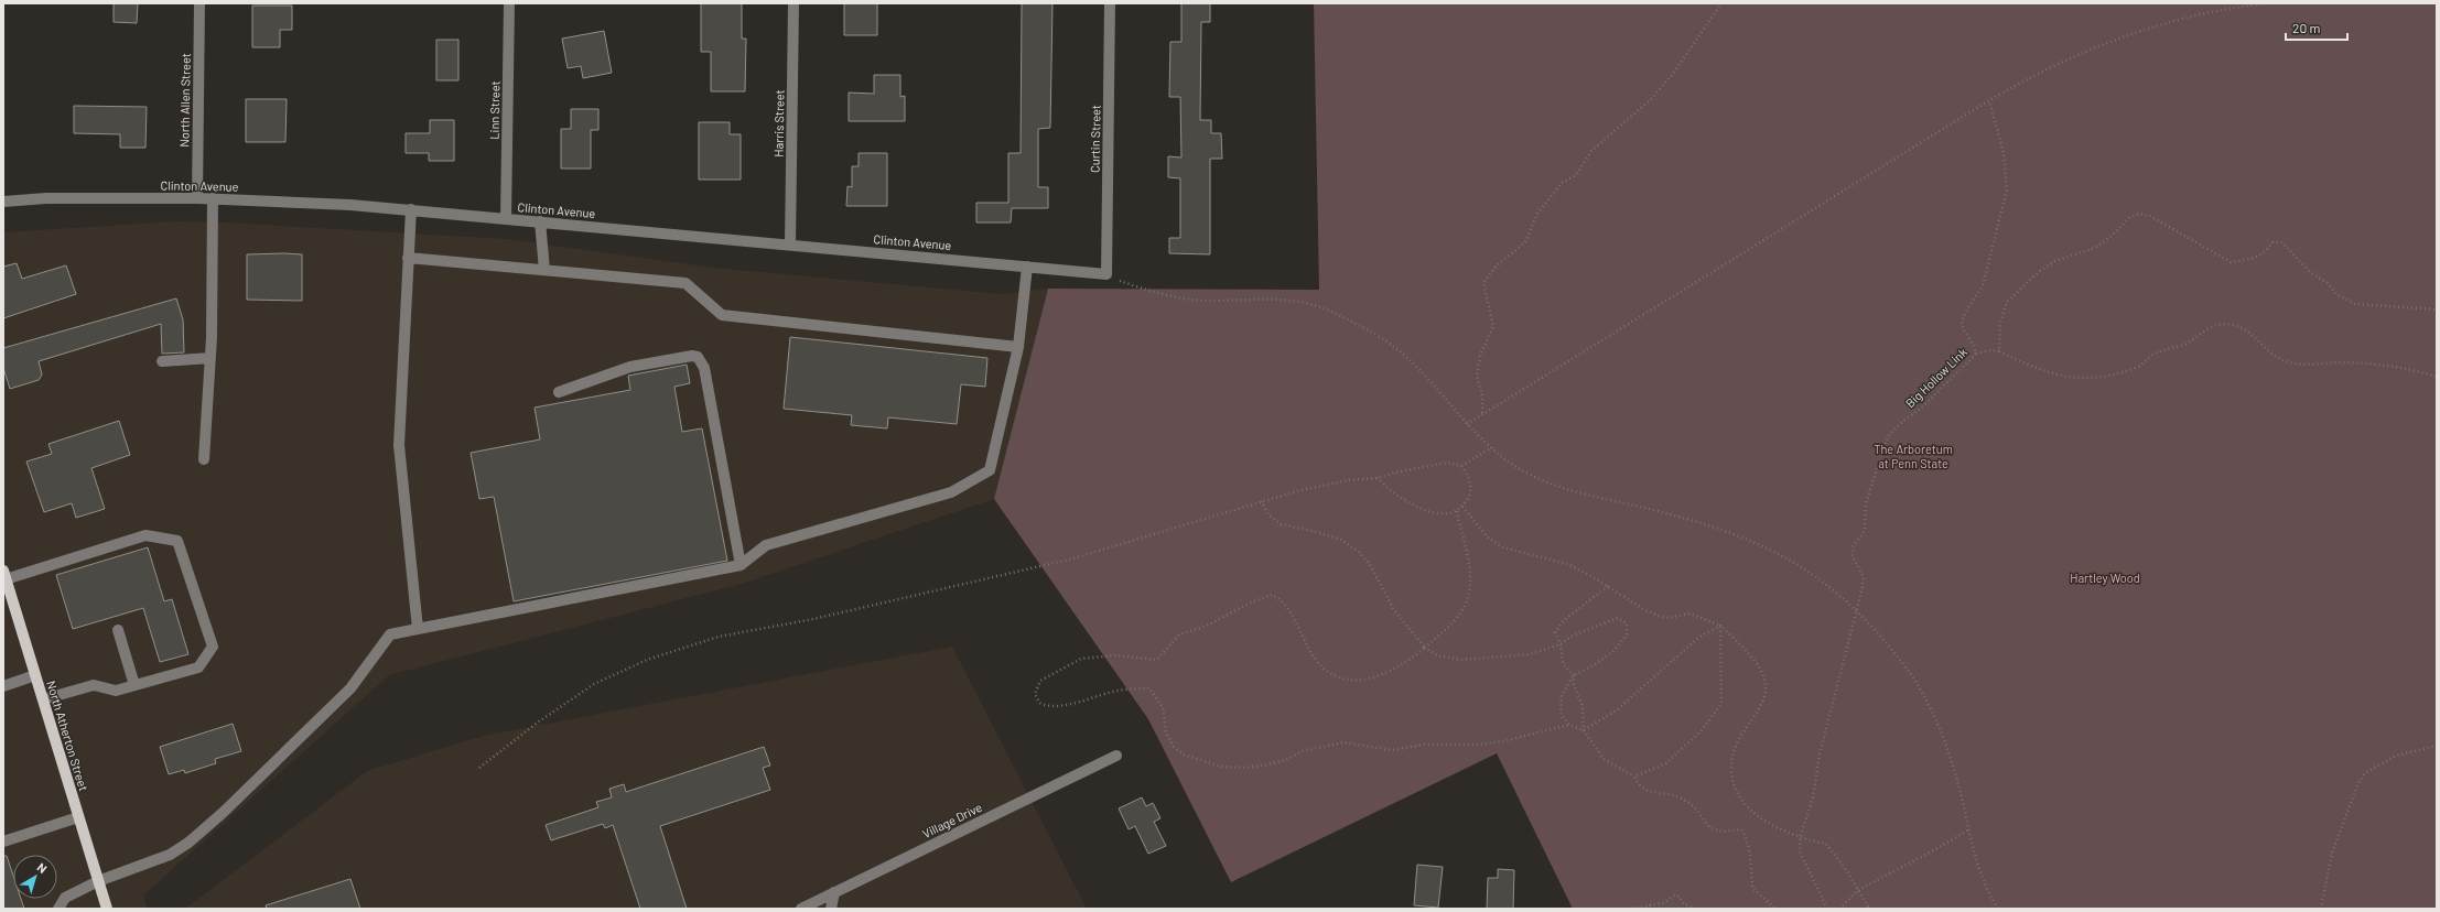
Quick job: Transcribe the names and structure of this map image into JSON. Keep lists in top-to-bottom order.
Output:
{
  "streets": {
    "main road": ["North Atherton Street"],
    "street": [
      "North Allen Street",
      "Linn Street",
      "Harris Street",
      "Curtin Street",
      "Clinton Avenue",
      "Village Drive"
    ],
    "path": ["Big Hollow Link"]
  },
  "crossings": [
    ["North Allen Street", "Clinton Avenue"],
    ["Linn Street", "Clinton Avenue"],
    ["Harris Street", "Clinton Avenue"],
    ["Curtin Street", "Clinton Avenue"]
  ],
  "parks": ["The Arboretum at Penn State", "Hartley Wood"],
  "scale_bar": "20 m",
  "north": "top right"
}
